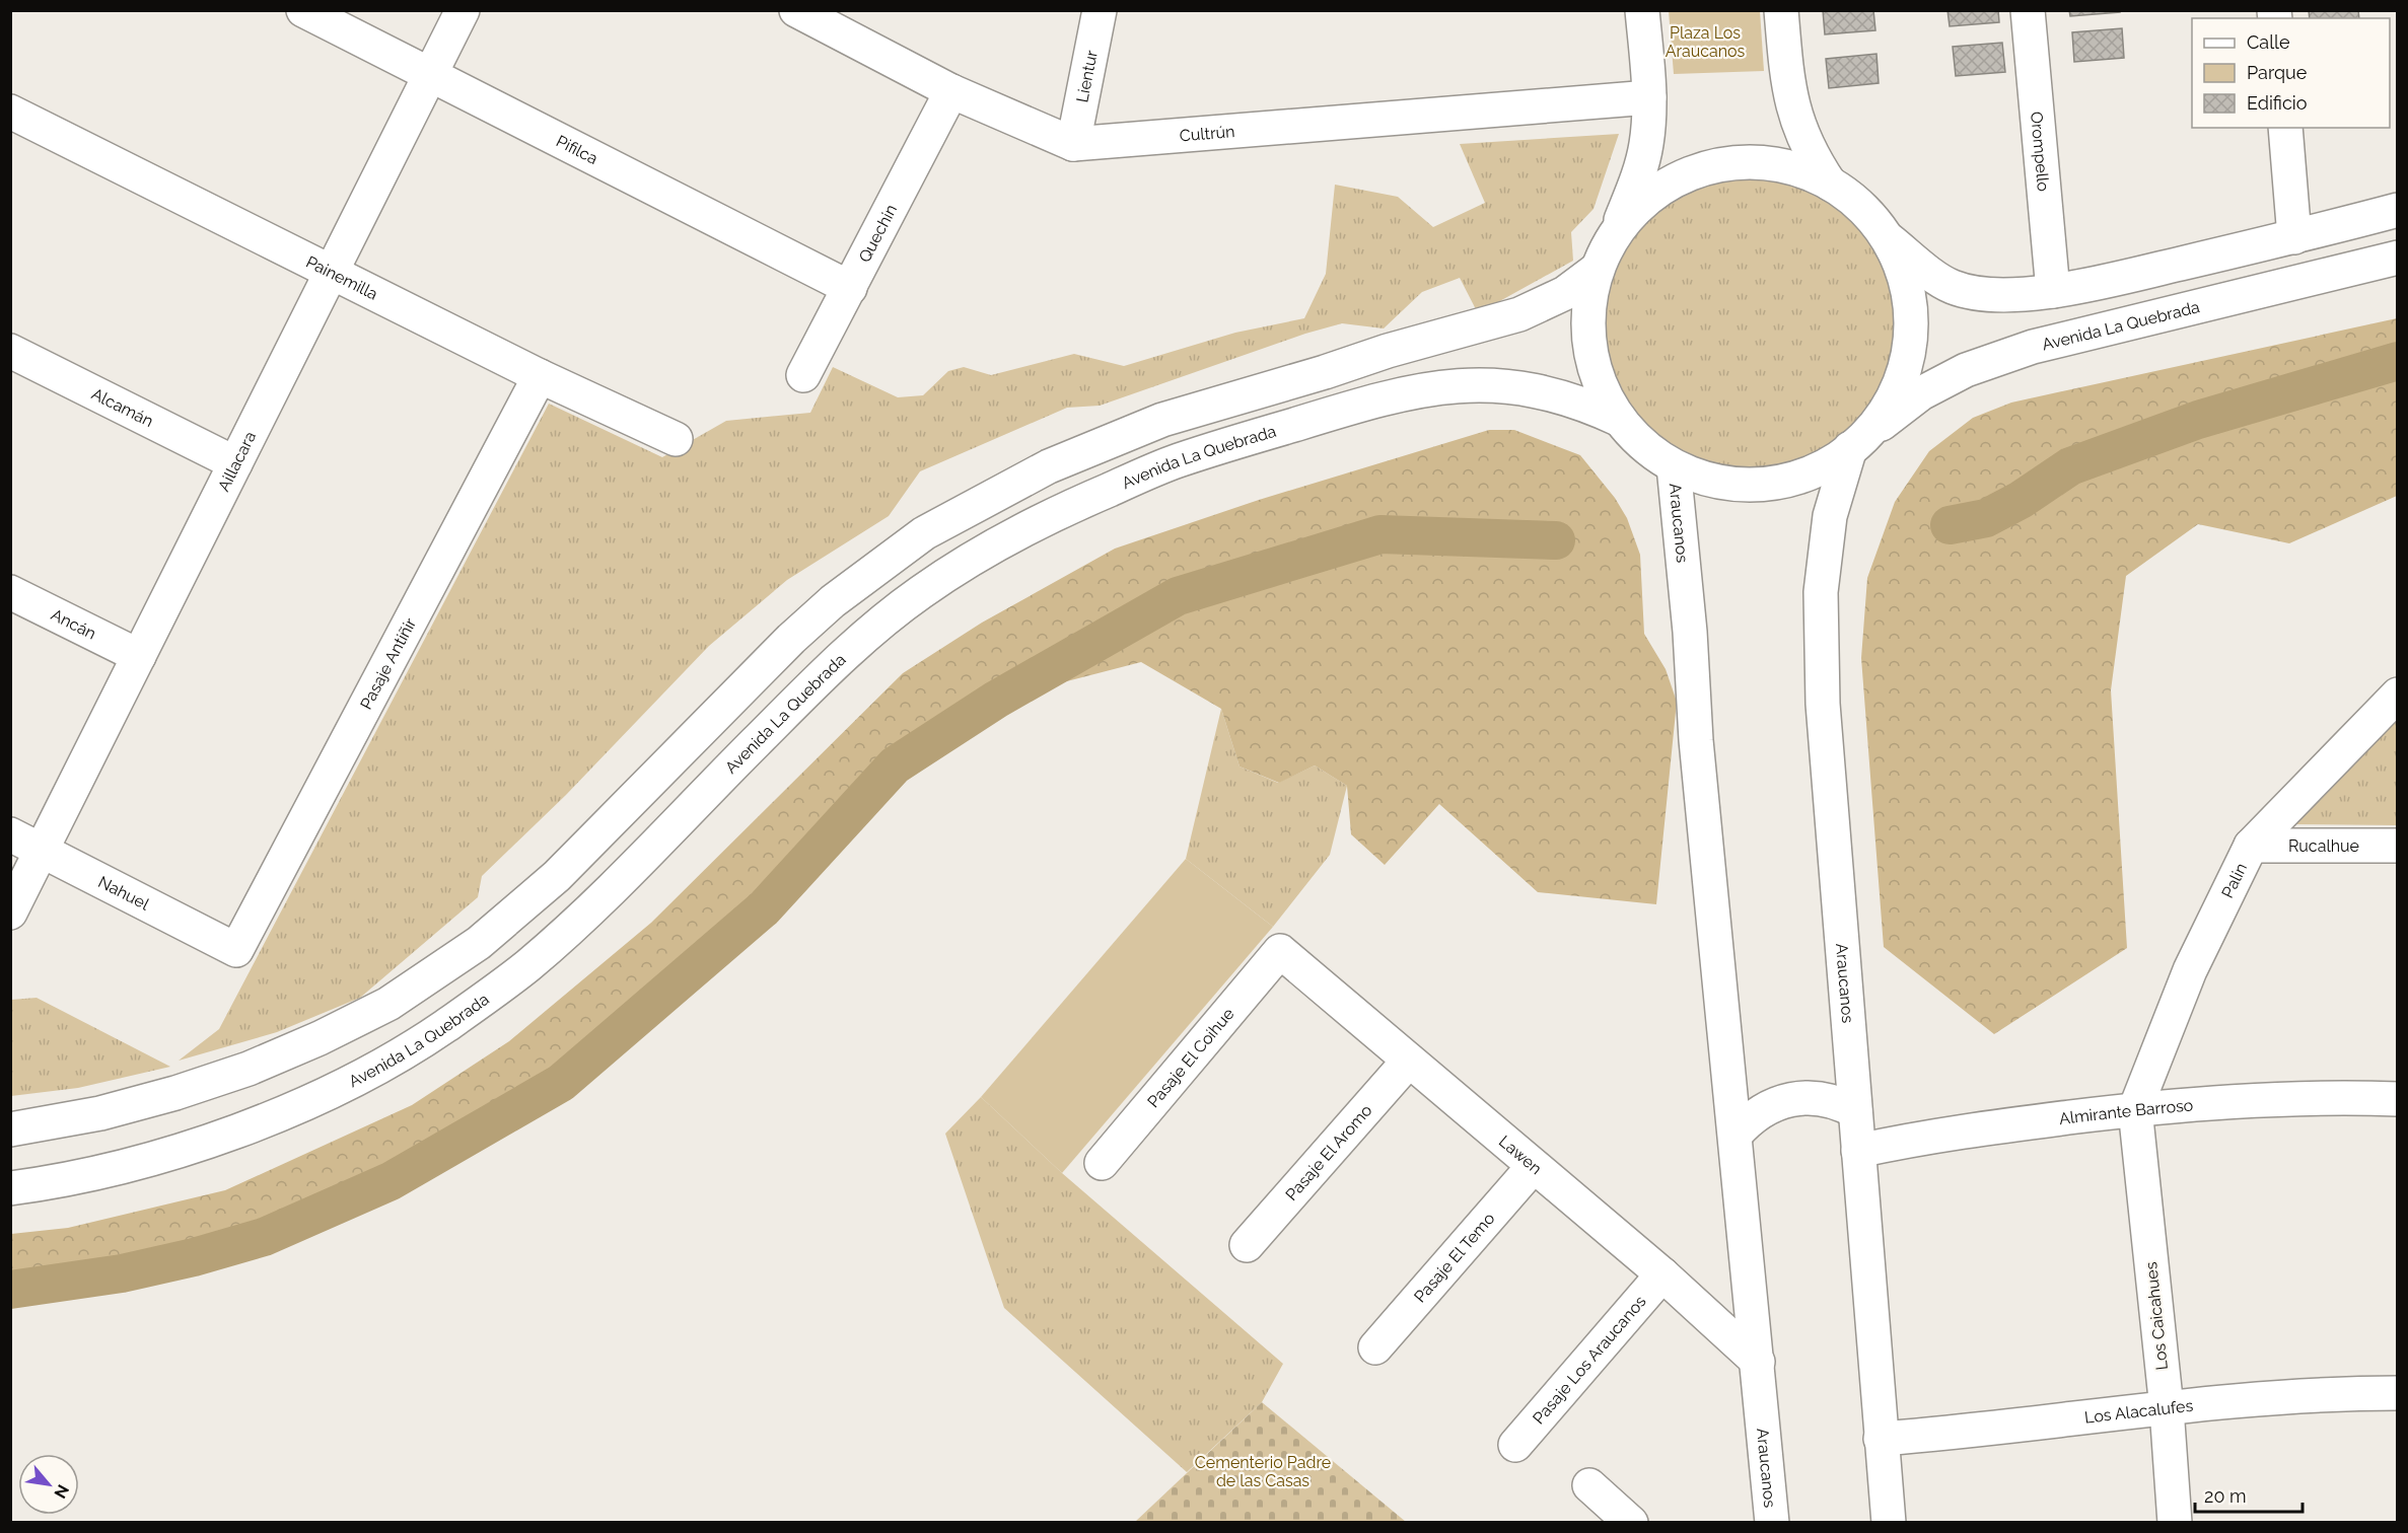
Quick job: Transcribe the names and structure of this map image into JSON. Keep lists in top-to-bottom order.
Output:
{
  "streets": {
    "street": [
      "Lientur",
      "Cultrún",
      "Pifilca",
      "Orompello",
      "Quechin",
      "Painemilla",
      "Avenida La Quebrada",
      "Alcamán",
      "Aillacara",
      "Araucanos",
      "Ancán",
      "Pasaje Antiñir",
      "Rucalhue",
      "Palin",
      "Nahuel",
      "Pasaje El Coihue",
      "Almirante Barroso",
      "Pasaje El Aromo",
      "Lawen",
      "Pasaje El Temo",
      "Los Caicahues",
      "Pasaje Los Araucanos",
      "Los Alacalufes"
    ]
  },
  "crossings": [
    ["Lientur", "Cultrún"],
    ["Cultrún", "Quechin"],
    ["Pifilca", "Quechin"],
    ["Pifilca", "Aillacara"],
    ["Painemilla", "Aillacara"],
    ["Painemilla", "Pasaje Antiñir"],
    ["Avenida La Quebrada", "Araucanos"],
    ["Alcamán", "Aillacara"],
    ["Aillacara", "Ancán"],
    ["Aillacara", "Nahuel"],
    ["Araucanos", "Almirante Barroso"],
    ["Araucanos", "Lawen"],
    ["Araucanos", "Los Alacalufes"],
    ["Pasaje Antiñir", "Nahuel"],
    ["Rucalhue", "Palin"],
    ["Palin", "Almirante Barroso"],
    ["Palin", "Los Caicahues"],
    ["Pasaje El Coihue", "Lawen"],
    ["Almirante Barroso", "Los Caicahues"],
    ["Pasaje El Aromo", "Lawen"],
    ["Lawen", "Pasaje El Temo"],
    ["Lawen", "Pasaje Los Araucanos"],
    ["Los Caicahues", "Los Alacalufes"]
  ],
  "parks": ["Plaza Los Araucanos", "Cementerio Padre de las Casas"],
  "legend": ["Calle", "Parque", "Edificio"],
  "scale_bar": "20 m",
  "north": "bottom right"
}
